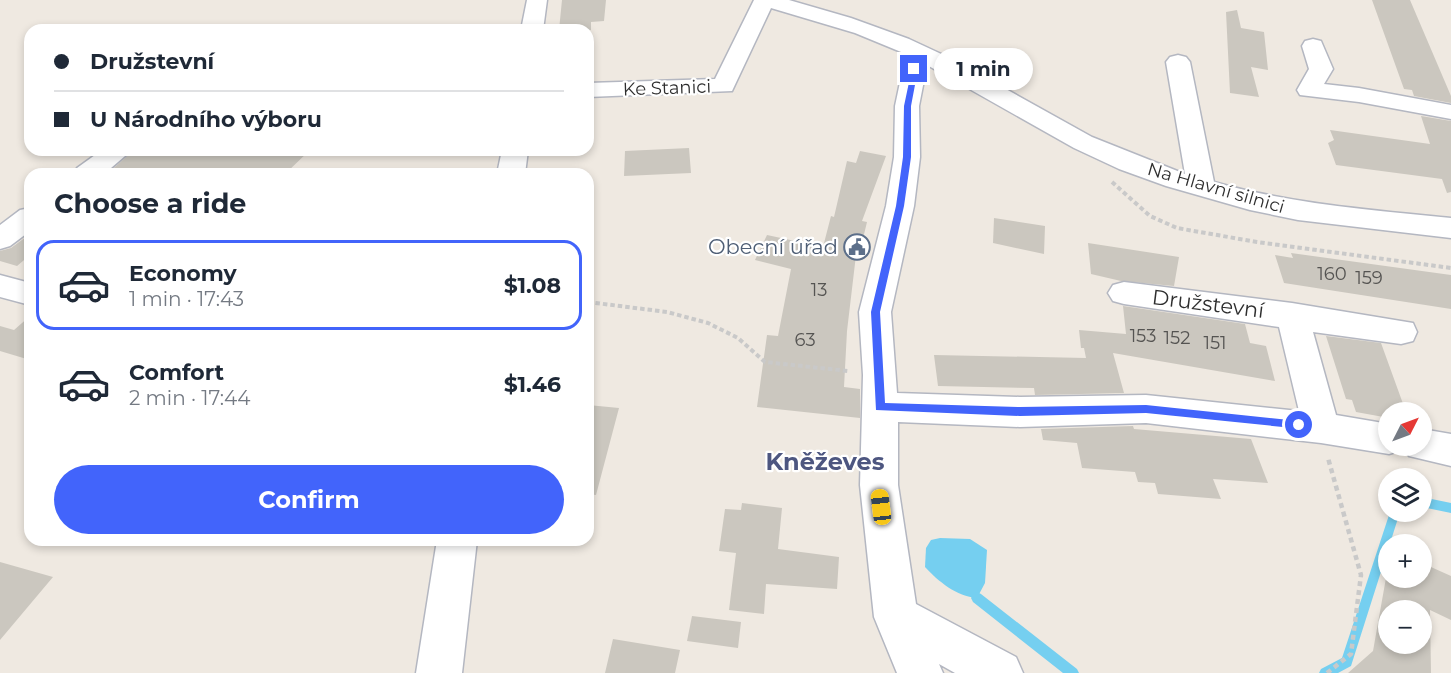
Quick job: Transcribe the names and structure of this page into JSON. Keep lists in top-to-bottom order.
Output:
{
  "streets": {
    "street": ["Ke Stanici", "Na Hlavní silnici", "Družstevní"]
  },
  "crossings": [
    ["Ke Stanici", "Na Hlavní silnici"]
  ],
  "districts": ["Kněževes"],
  "places": {
    "public building": ["Obecní úřad"]
  },
  "house_numbers": [
    "160",
    "159",
    "13",
    "153",
    "152",
    "63",
    "151"
  ],
  "north": "top right",
  "page": {
    "banner": ["Družstevní", "U Národního výboru"],
    "bubble": "1 min",
    "heading": "Choose a ride",
    "list": [
      {
        "name": "Economy",
        "note": "1 min · 17:43",
        "value": "$1.08"
      },
      {
        "name": "Comfort",
        "note": "2 min · 17:44",
        "value": "$1.46"
      }
    ],
    "map_buttons": ["+", "−"],
    "buttons": "Confirm"
  }
}
